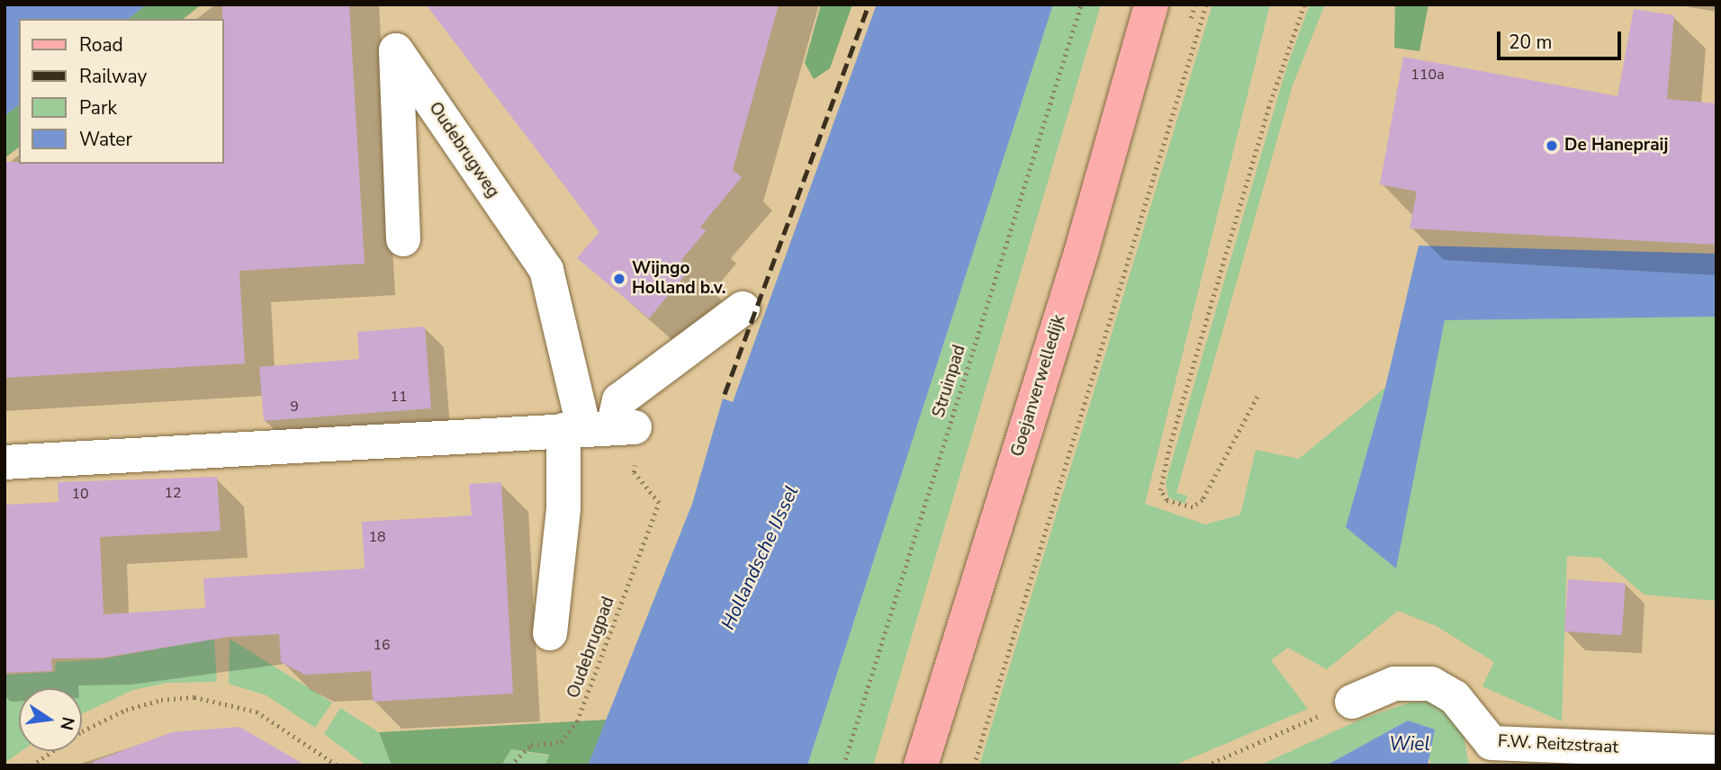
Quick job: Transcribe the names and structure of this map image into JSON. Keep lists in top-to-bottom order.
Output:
{
  "streets": {
    "main road": ["Goejanverwelledijk"],
    "street": ["Oudebrugweg", "F.W. Reitzstraat"],
    "path": ["Struinpad", "Oudebrugpad"]
  },
  "water": ["Hollandsche IJssel", "Wiel"],
  "places": ["De Hanepraij", "Wijngo Holland b.v."],
  "house_numbers": [
    "110a",
    "11",
    "9",
    "12",
    "10",
    "18",
    "16"
  ],
  "legend": [
    "Road",
    "Railway",
    "Park",
    "Water"
  ],
  "scale_bar": "20 m",
  "north": "right"
}
